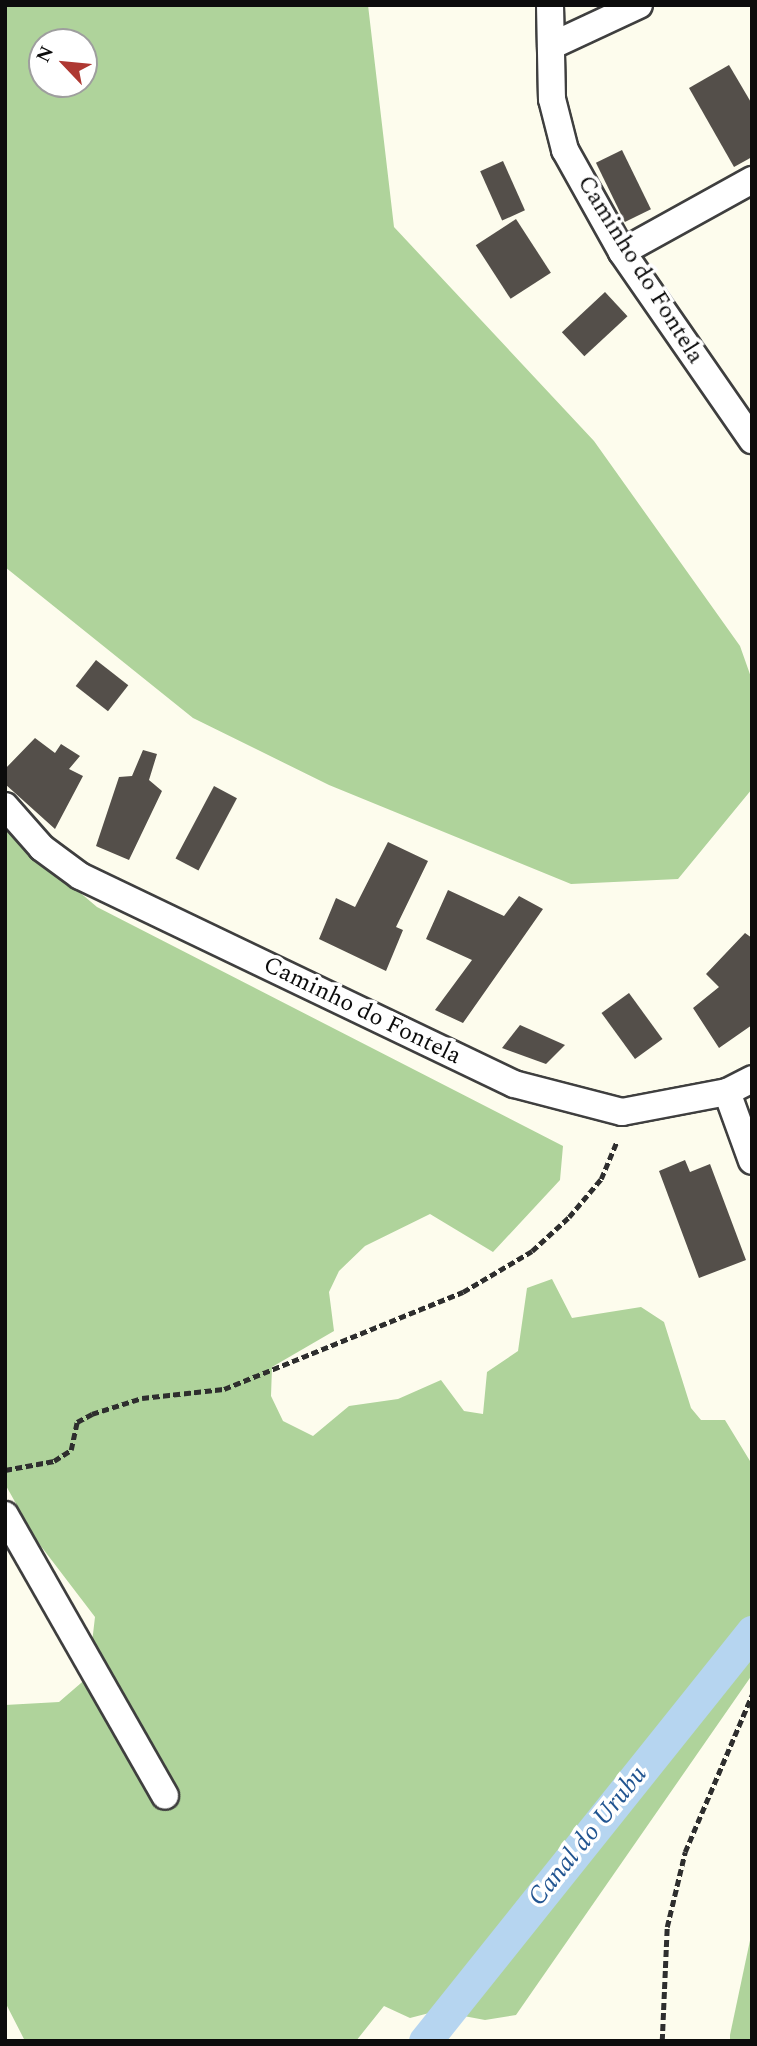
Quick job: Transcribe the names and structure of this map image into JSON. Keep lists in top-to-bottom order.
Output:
{
  "streets": {
    "street": ["Caminho do Fontela"]
  },
  "water": ["Canal do Urubu"],
  "north": "top left"
}
